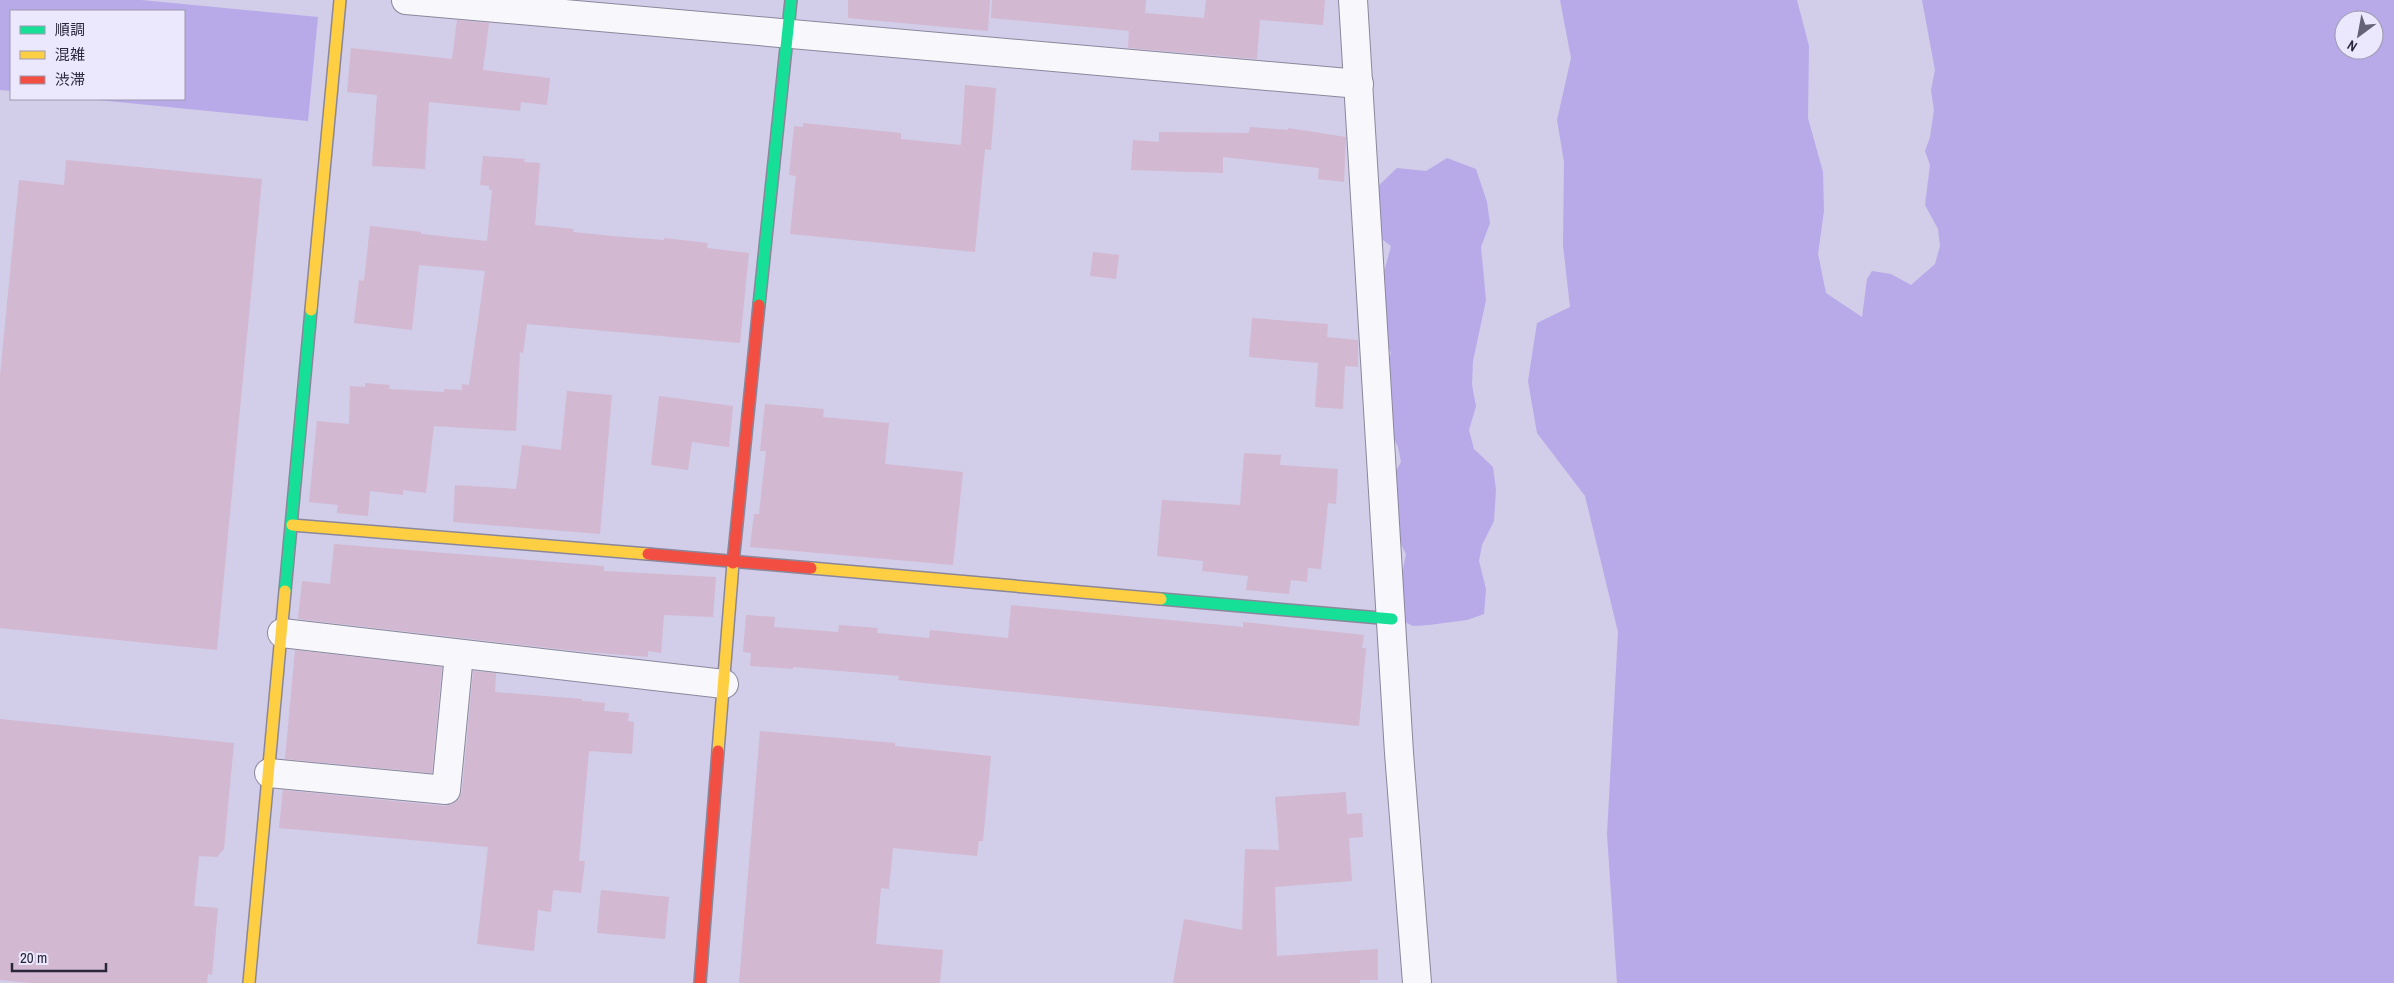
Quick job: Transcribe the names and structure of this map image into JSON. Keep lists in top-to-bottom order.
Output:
{
  "legend": ["順調", "混雑", "渋滞"],
  "scale_bar": "20 m",
  "north": "bottom left"
}
